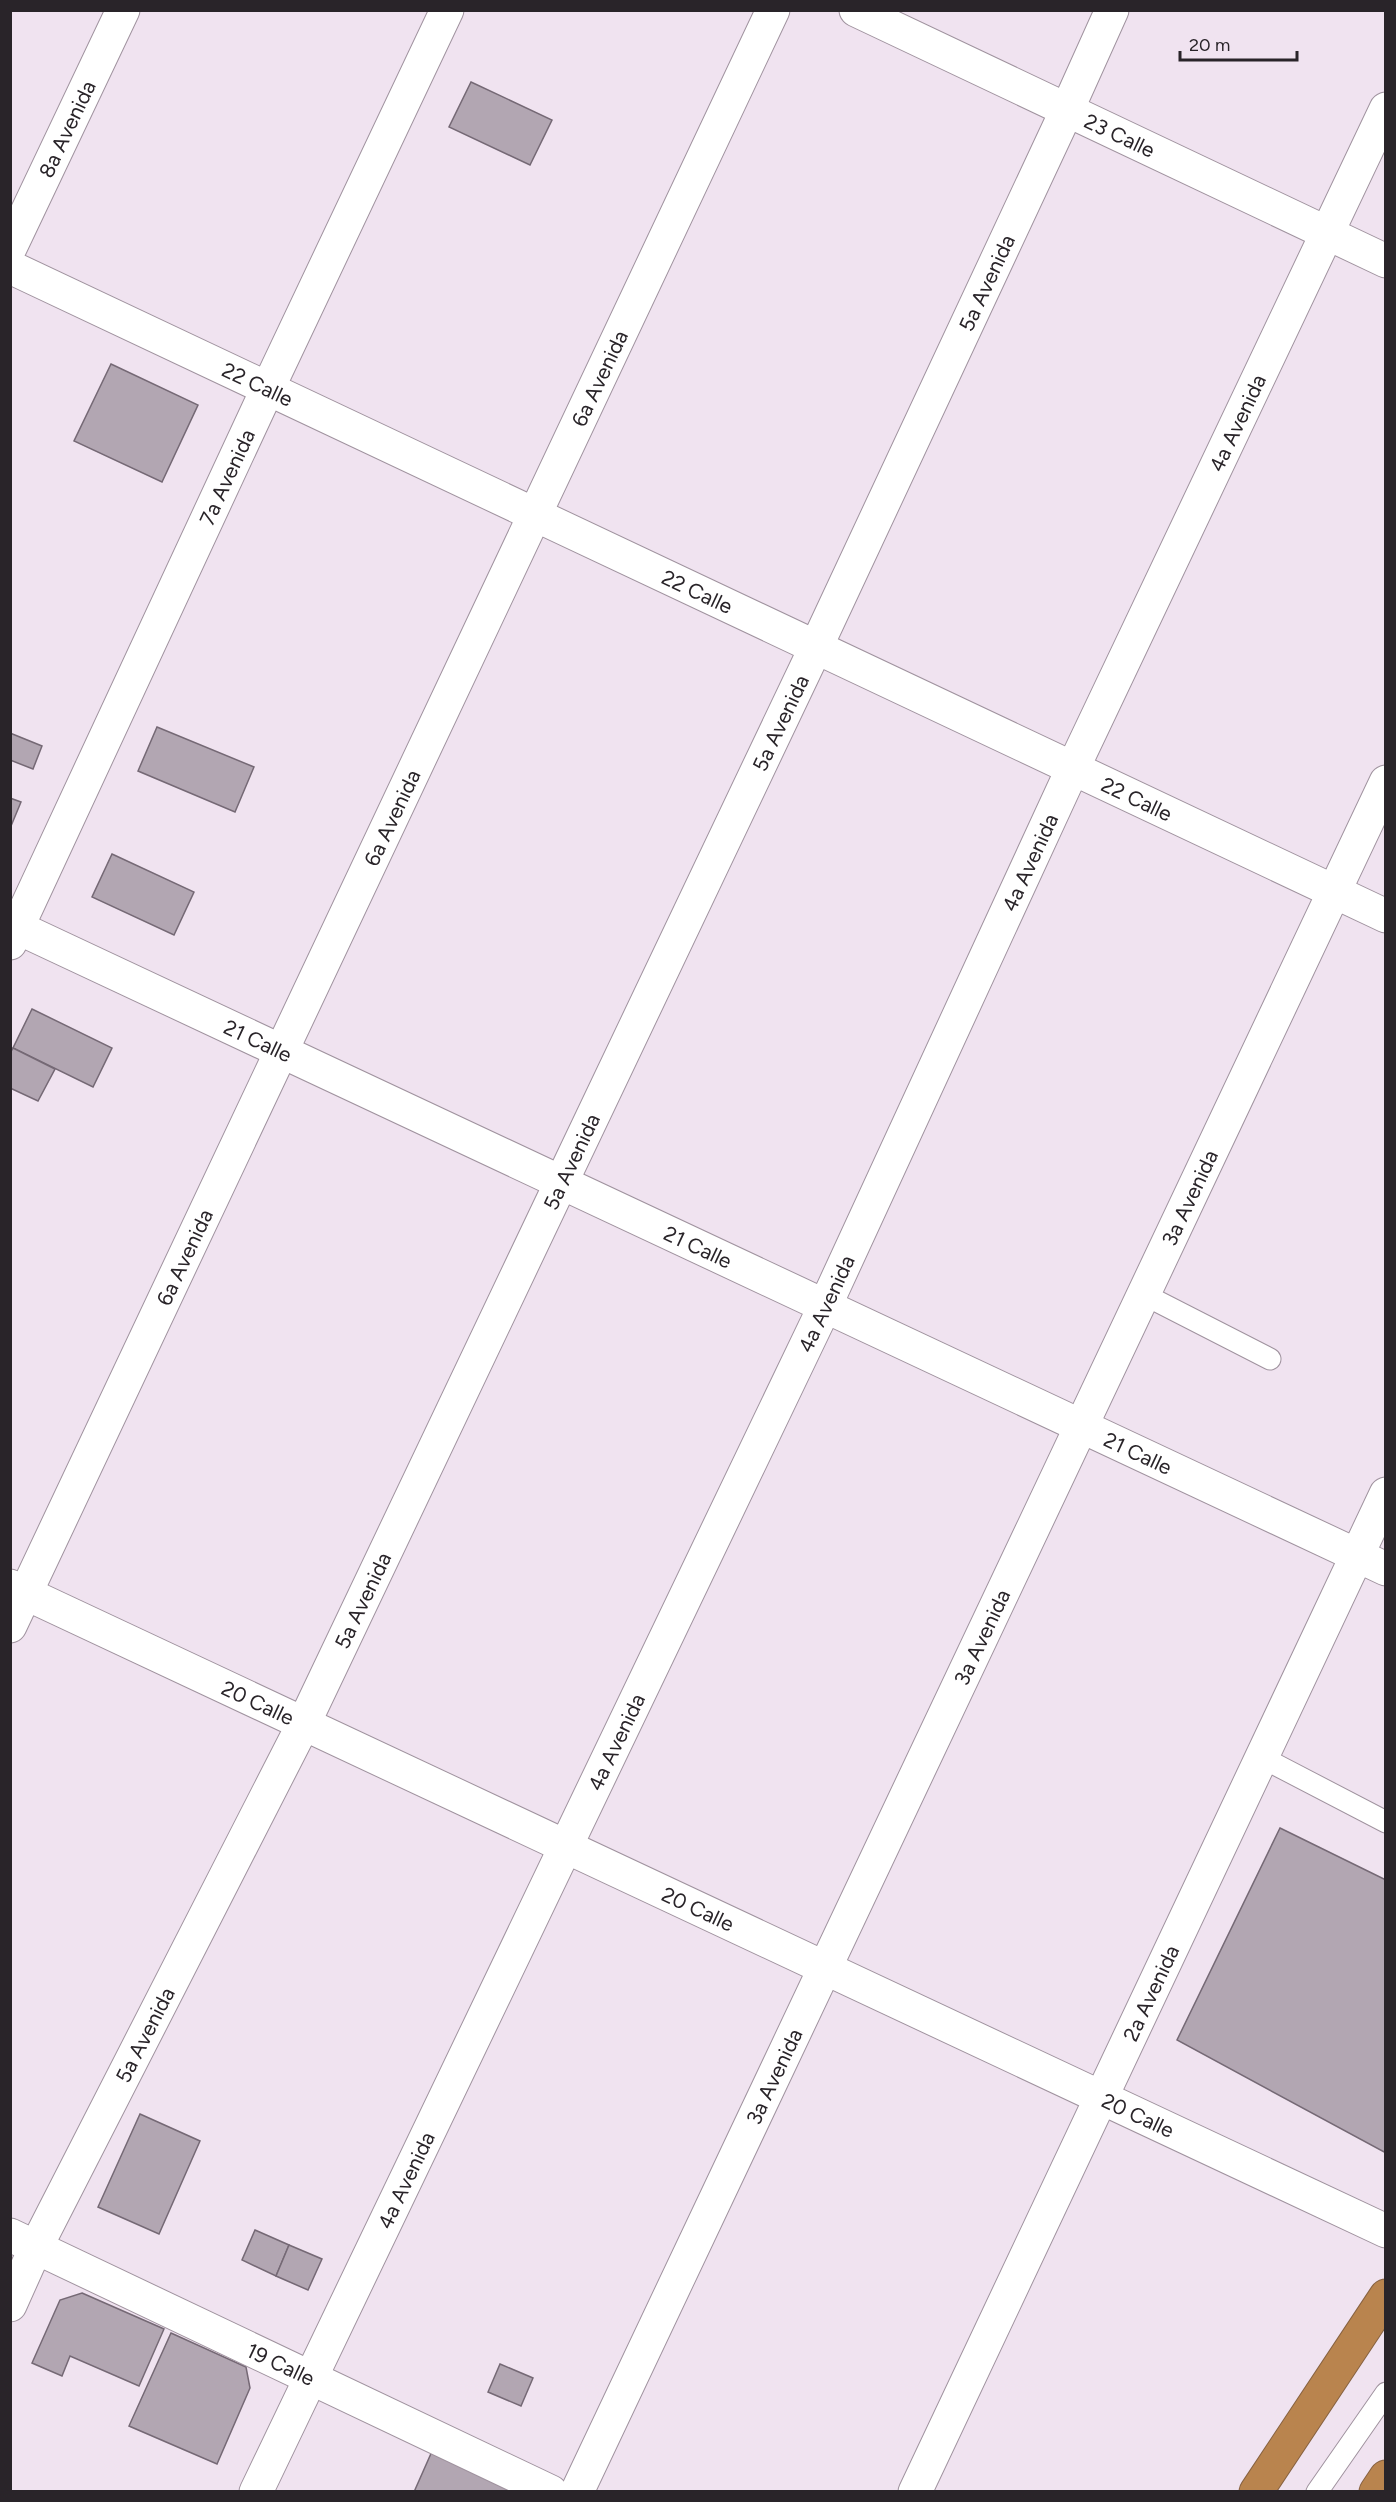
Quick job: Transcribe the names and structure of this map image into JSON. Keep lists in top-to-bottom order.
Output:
{
  "streets": {
    "street": [
      "8a Avenida",
      "23 Calle",
      "5a Avenida",
      "6a Avenida",
      "22 Calle",
      "4a Avenida",
      "7a Avenida",
      "21 Calle",
      "3a Avenida",
      "20 Calle",
      "2a Avenida",
      "19 Calle"
    ]
  },
  "crossings": [
    ["23 Calle", "5a Avenida"],
    ["23 Calle", "4a Avenida"],
    ["5a Avenida", "22 Calle"],
    ["5a Avenida", "21 Calle"],
    ["5a Avenida", "20 Calle"],
    ["5a Avenida", "19 Calle"],
    ["6a Avenida", "22 Calle"],
    ["6a Avenida", "21 Calle"],
    ["6a Avenida", "20 Calle"],
    ["22 Calle", "4a Avenida"],
    ["22 Calle", "7a Avenida"],
    ["22 Calle", "3a Avenida"],
    ["4a Avenida", "21 Calle"],
    ["4a Avenida", "20 Calle"],
    ["4a Avenida", "19 Calle"],
    ["7a Avenida", "21 Calle"],
    ["21 Calle", "3a Avenida"],
    ["21 Calle", "2a Avenida"],
    ["3a Avenida", "20 Calle"],
    ["20 Calle", "2a Avenida"]
  ],
  "scale_bar": "20 m"
}
